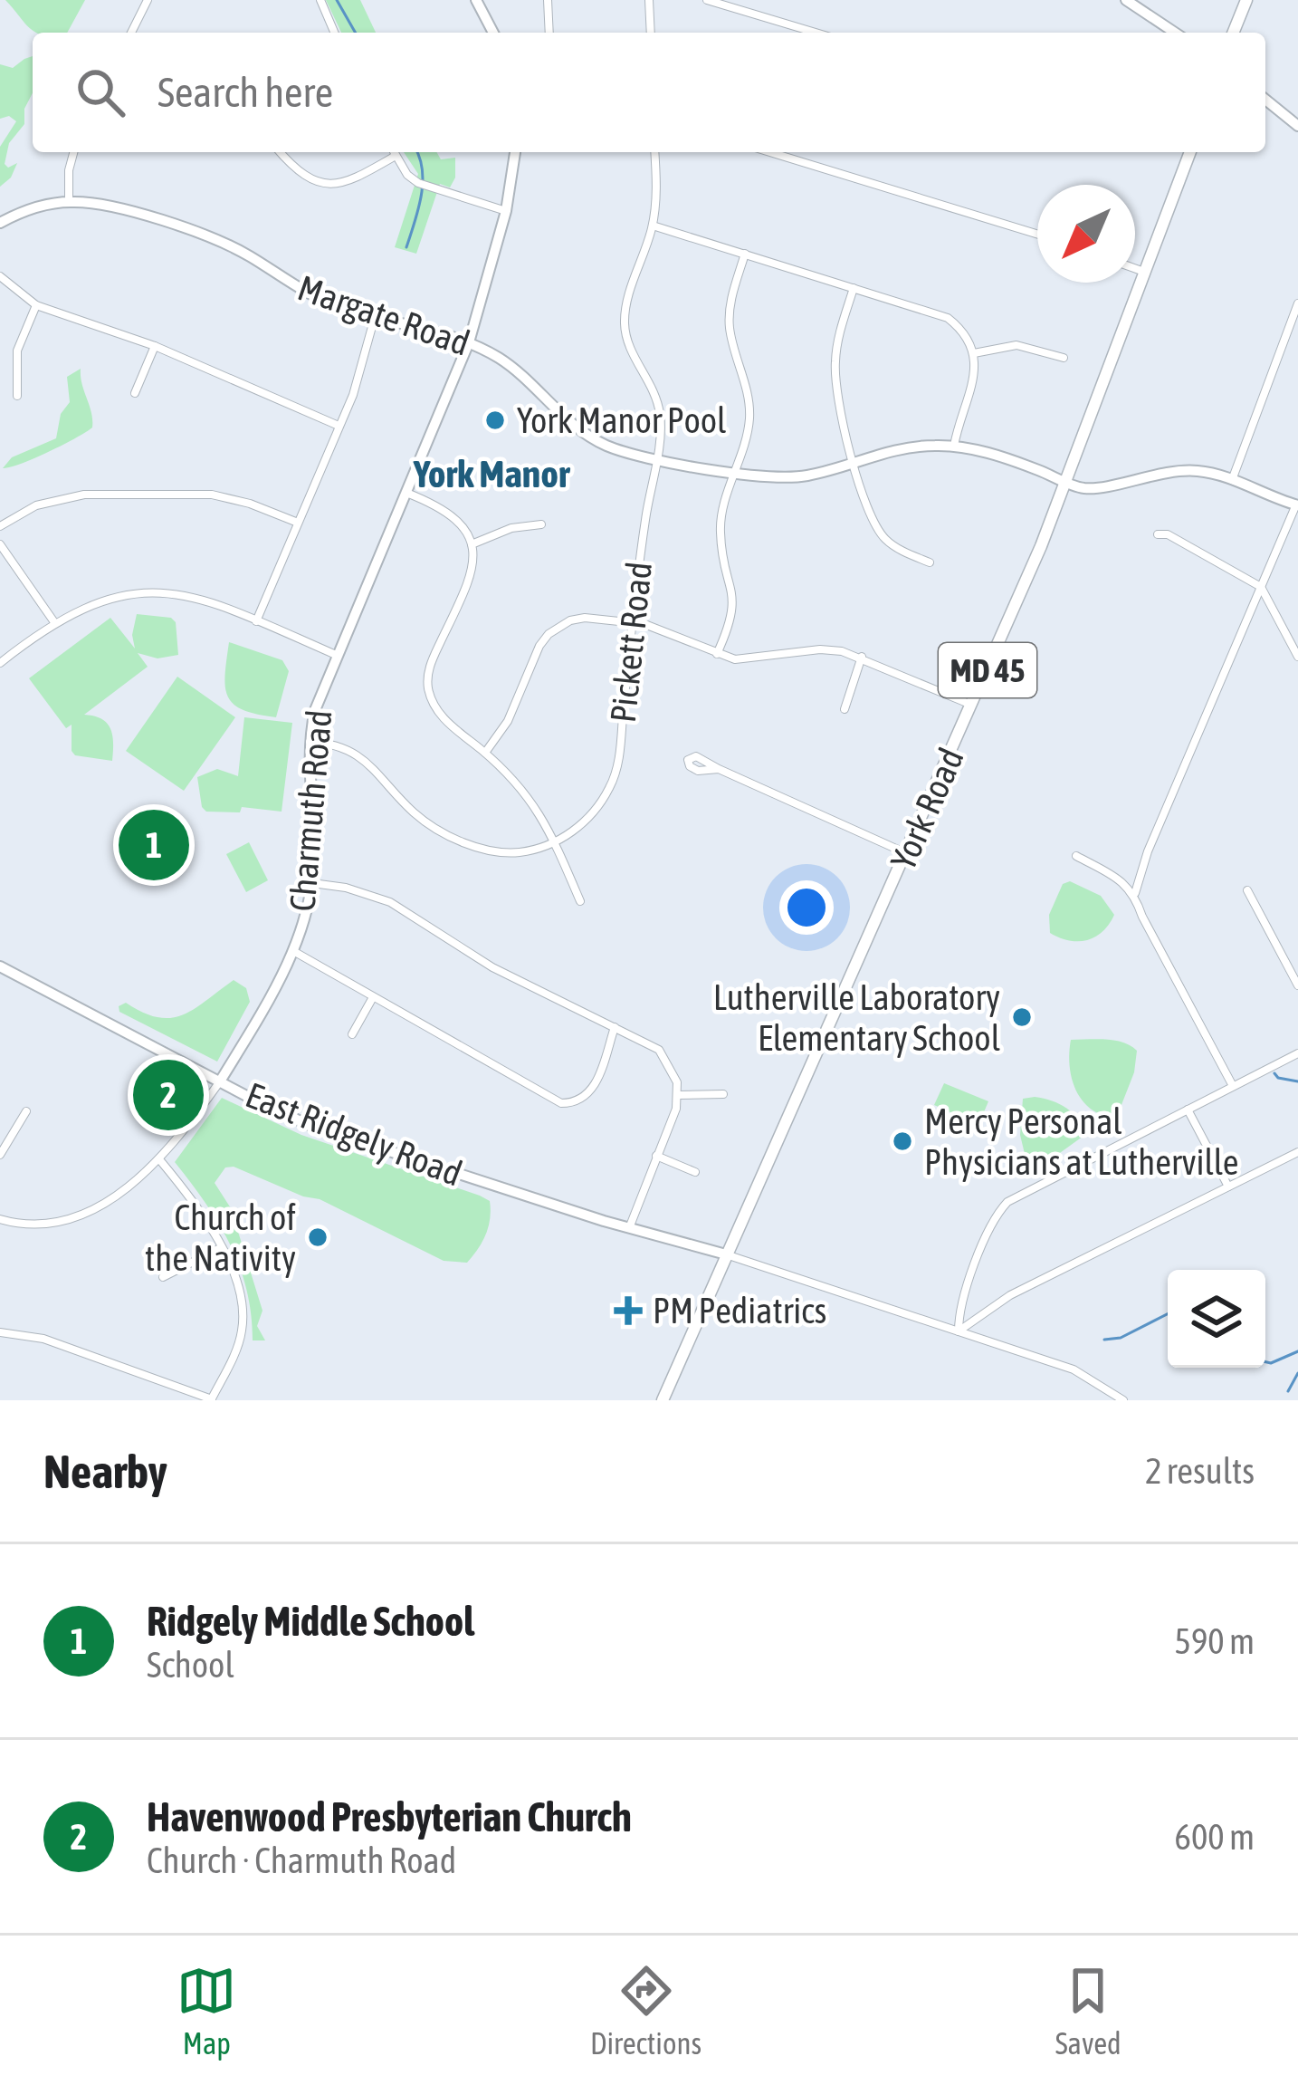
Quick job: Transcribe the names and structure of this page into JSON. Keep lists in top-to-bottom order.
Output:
{
  "streets": {
    "main road": ["MD 45", "York Road"],
    "street": [
      "Margate Road",
      "Pickett Road",
      "Charmuth Road",
      "East Ridgely Road"
    ]
  },
  "crossings": [
    ["Margate Road", "Pickett Road"],
    ["Margate Road", "York Road"],
    ["Margate Road", "Charmuth Road"],
    ["Pickett Road", "Charmuth Road"],
    ["York Road", "East Ridgely Road"],
    ["Charmuth Road", "East Ridgely Road"]
  ],
  "districts": ["York Manor"],
  "places": {
    "other": [
      "York Manor Pool",
      "Lutherville Laboratory Elementary School",
      "Mercy Personal Physicians at Lutherville",
      "Church of the Nativity"
    ],
    "health": ["PM Pediatrics"]
  },
  "north": "bottom left",
  "page": {
    "search": "Search here",
    "pins": ["1", "2"],
    "heading": ["Nearby", "2 results"],
    "list": [
      {
        "mark": "1",
        "name": "Ridgely Middle School",
        "note": "School",
        "value": "590 m"
      },
      {
        "mark": "2",
        "name": "Havenwood Presbyterian Church",
        "note": "Church · Charmuth Road",
        "value": "600 m"
      }
    ],
    "nav": ["Map", "Directions", "Saved"]
  }
}
